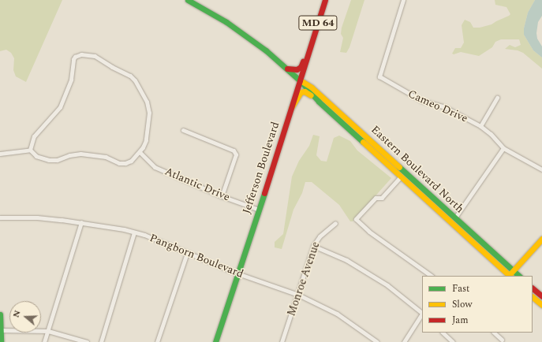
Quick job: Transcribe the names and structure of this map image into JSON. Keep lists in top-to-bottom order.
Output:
{
  "streets": {
    "main road": ["MD 64", "Jefferson Boulevard", "Eastern Boulevard North"],
    "street": [
      "Cameo Drive",
      "Atlantic Drive",
      "Pangborn Boulevard",
      "Monroe Avenue"
    ]
  },
  "crossings": [
    ["Jefferson Boulevard", "Eastern Boulevard North"],
    ["Jefferson Boulevard", "Atlantic Drive"],
    ["Jefferson Boulevard", "Pangborn Boulevard"],
    ["Pangborn Boulevard", "Monroe Avenue"]
  ],
  "legend": ["Fast", "Slow", "Jam"],
  "north": "left"
}
